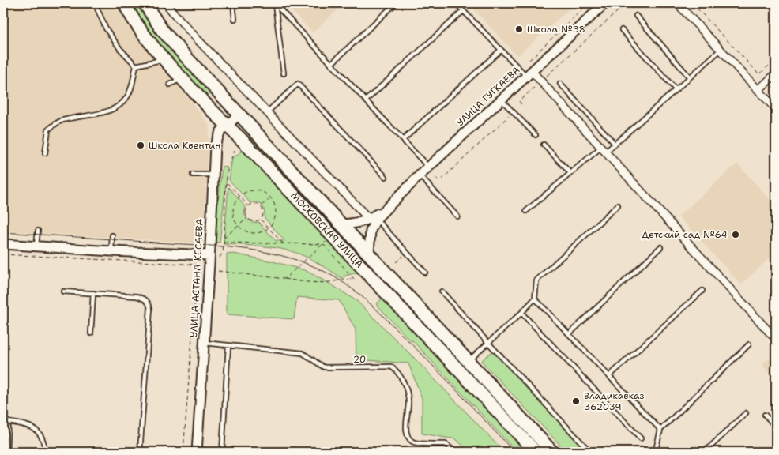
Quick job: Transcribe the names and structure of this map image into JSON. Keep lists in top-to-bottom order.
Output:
{
  "streets": {
    "highway": ["МОСКОВСКАЯ УЛИЦА"],
    "street": ["УЛИЦА ГУГКАЕВА", "УЛИЦА АСТАНА КЕСАЕВА"],
    "lane": ["20"]
  },
  "crossings": [
    ["УЛИЦА ГУГКАЕВА", "МОСКОВСКАЯ УЛИЦА"],
    ["МОСКОВСКАЯ УЛИЦА", "УЛИЦА АСТАНА КЕСАЕВА"],
    ["УЛИЦА АСТАНА КЕСАЕВА", "20"]
  ],
  "places": [
    "Школа №38",
    "Школа Квентин",
    "Детский сад №64",
    "Владикавказ 362039"
  ]
}
